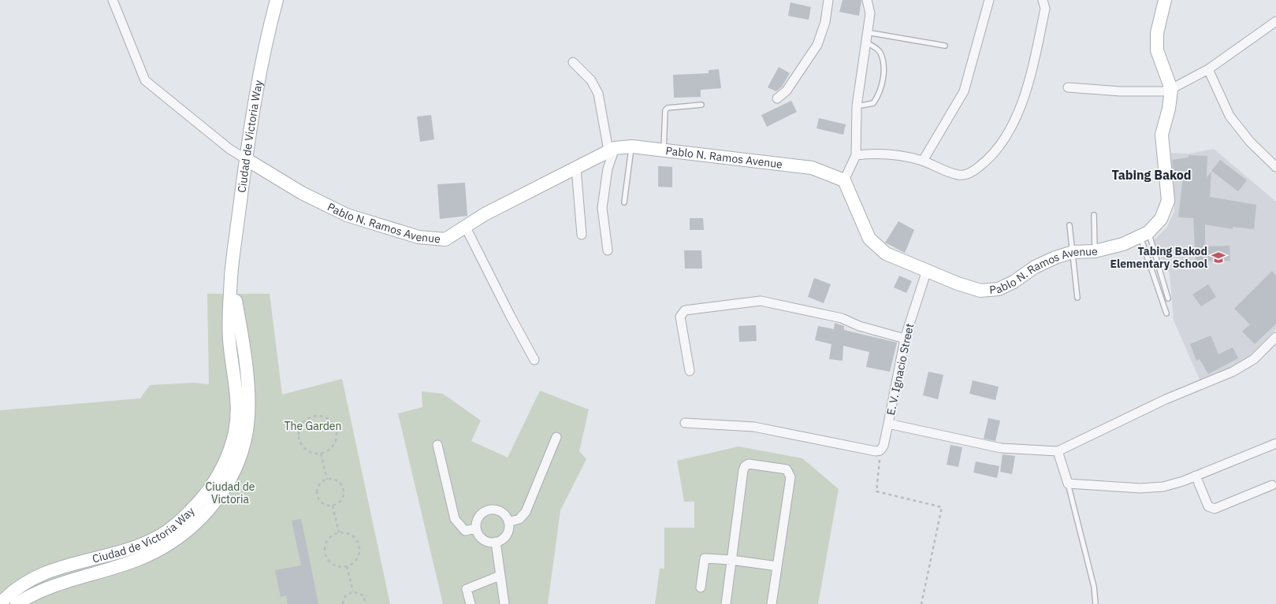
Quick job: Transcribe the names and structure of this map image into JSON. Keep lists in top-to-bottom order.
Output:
{
  "streets": {
    "street": ["Ciudad de Victoria Way", "Pablo N. Ramos Avenue", "E. V. Ignacio Street"]
  },
  "crossings": [
    ["Ciudad de Victoria Way", "Pablo N. Ramos Avenue"],
    ["Pablo N. Ramos Avenue", "E. V. Ignacio Street"]
  ],
  "districts": ["Tabing Bakod"],
  "parks": ["The Garden", "Ciudad de Victoria"],
  "places": {
    "school or university": ["Tabing Bakod Elementary School"]
  }
}
